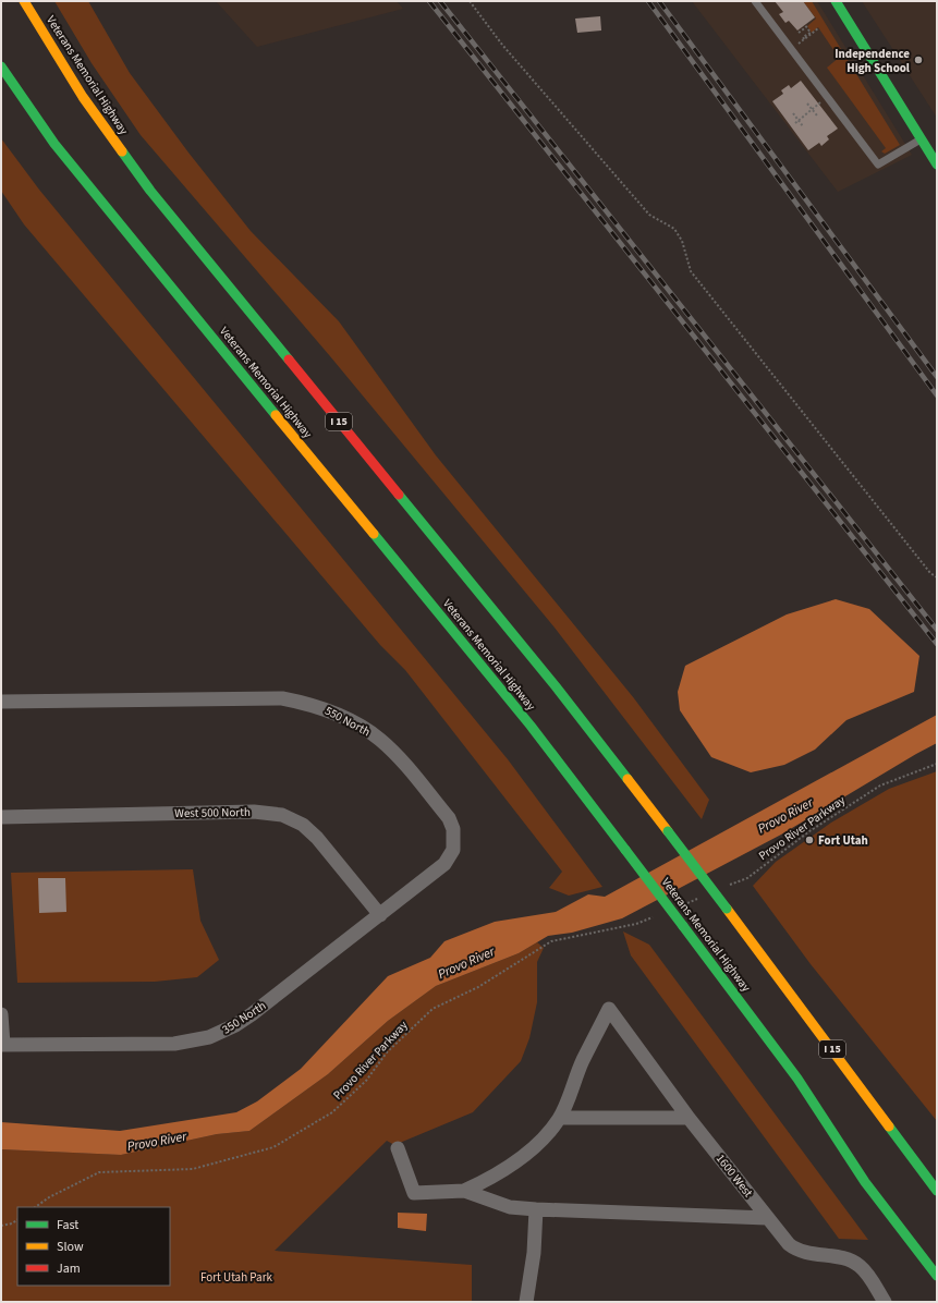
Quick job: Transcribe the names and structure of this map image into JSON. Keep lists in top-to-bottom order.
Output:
{
  "streets": {
    "main road": ["Veterans Memorial Highway", "I 15"],
    "street": [
      "550 North",
      "West 500 North",
      "350 North",
      "1600 West"
    ],
    "path": ["Provo River Parkway"]
  },
  "crossings": [
    ["550 North", "West 500 North"],
    ["550 North", "350 North"],
    ["West 500 North", "350 North"]
  ],
  "water": ["Provo River"],
  "parks": ["Fort Utah Park"],
  "places": ["Independence High School", "Fort Utah"],
  "legend": ["Fast", "Slow", "Jam"]
}
